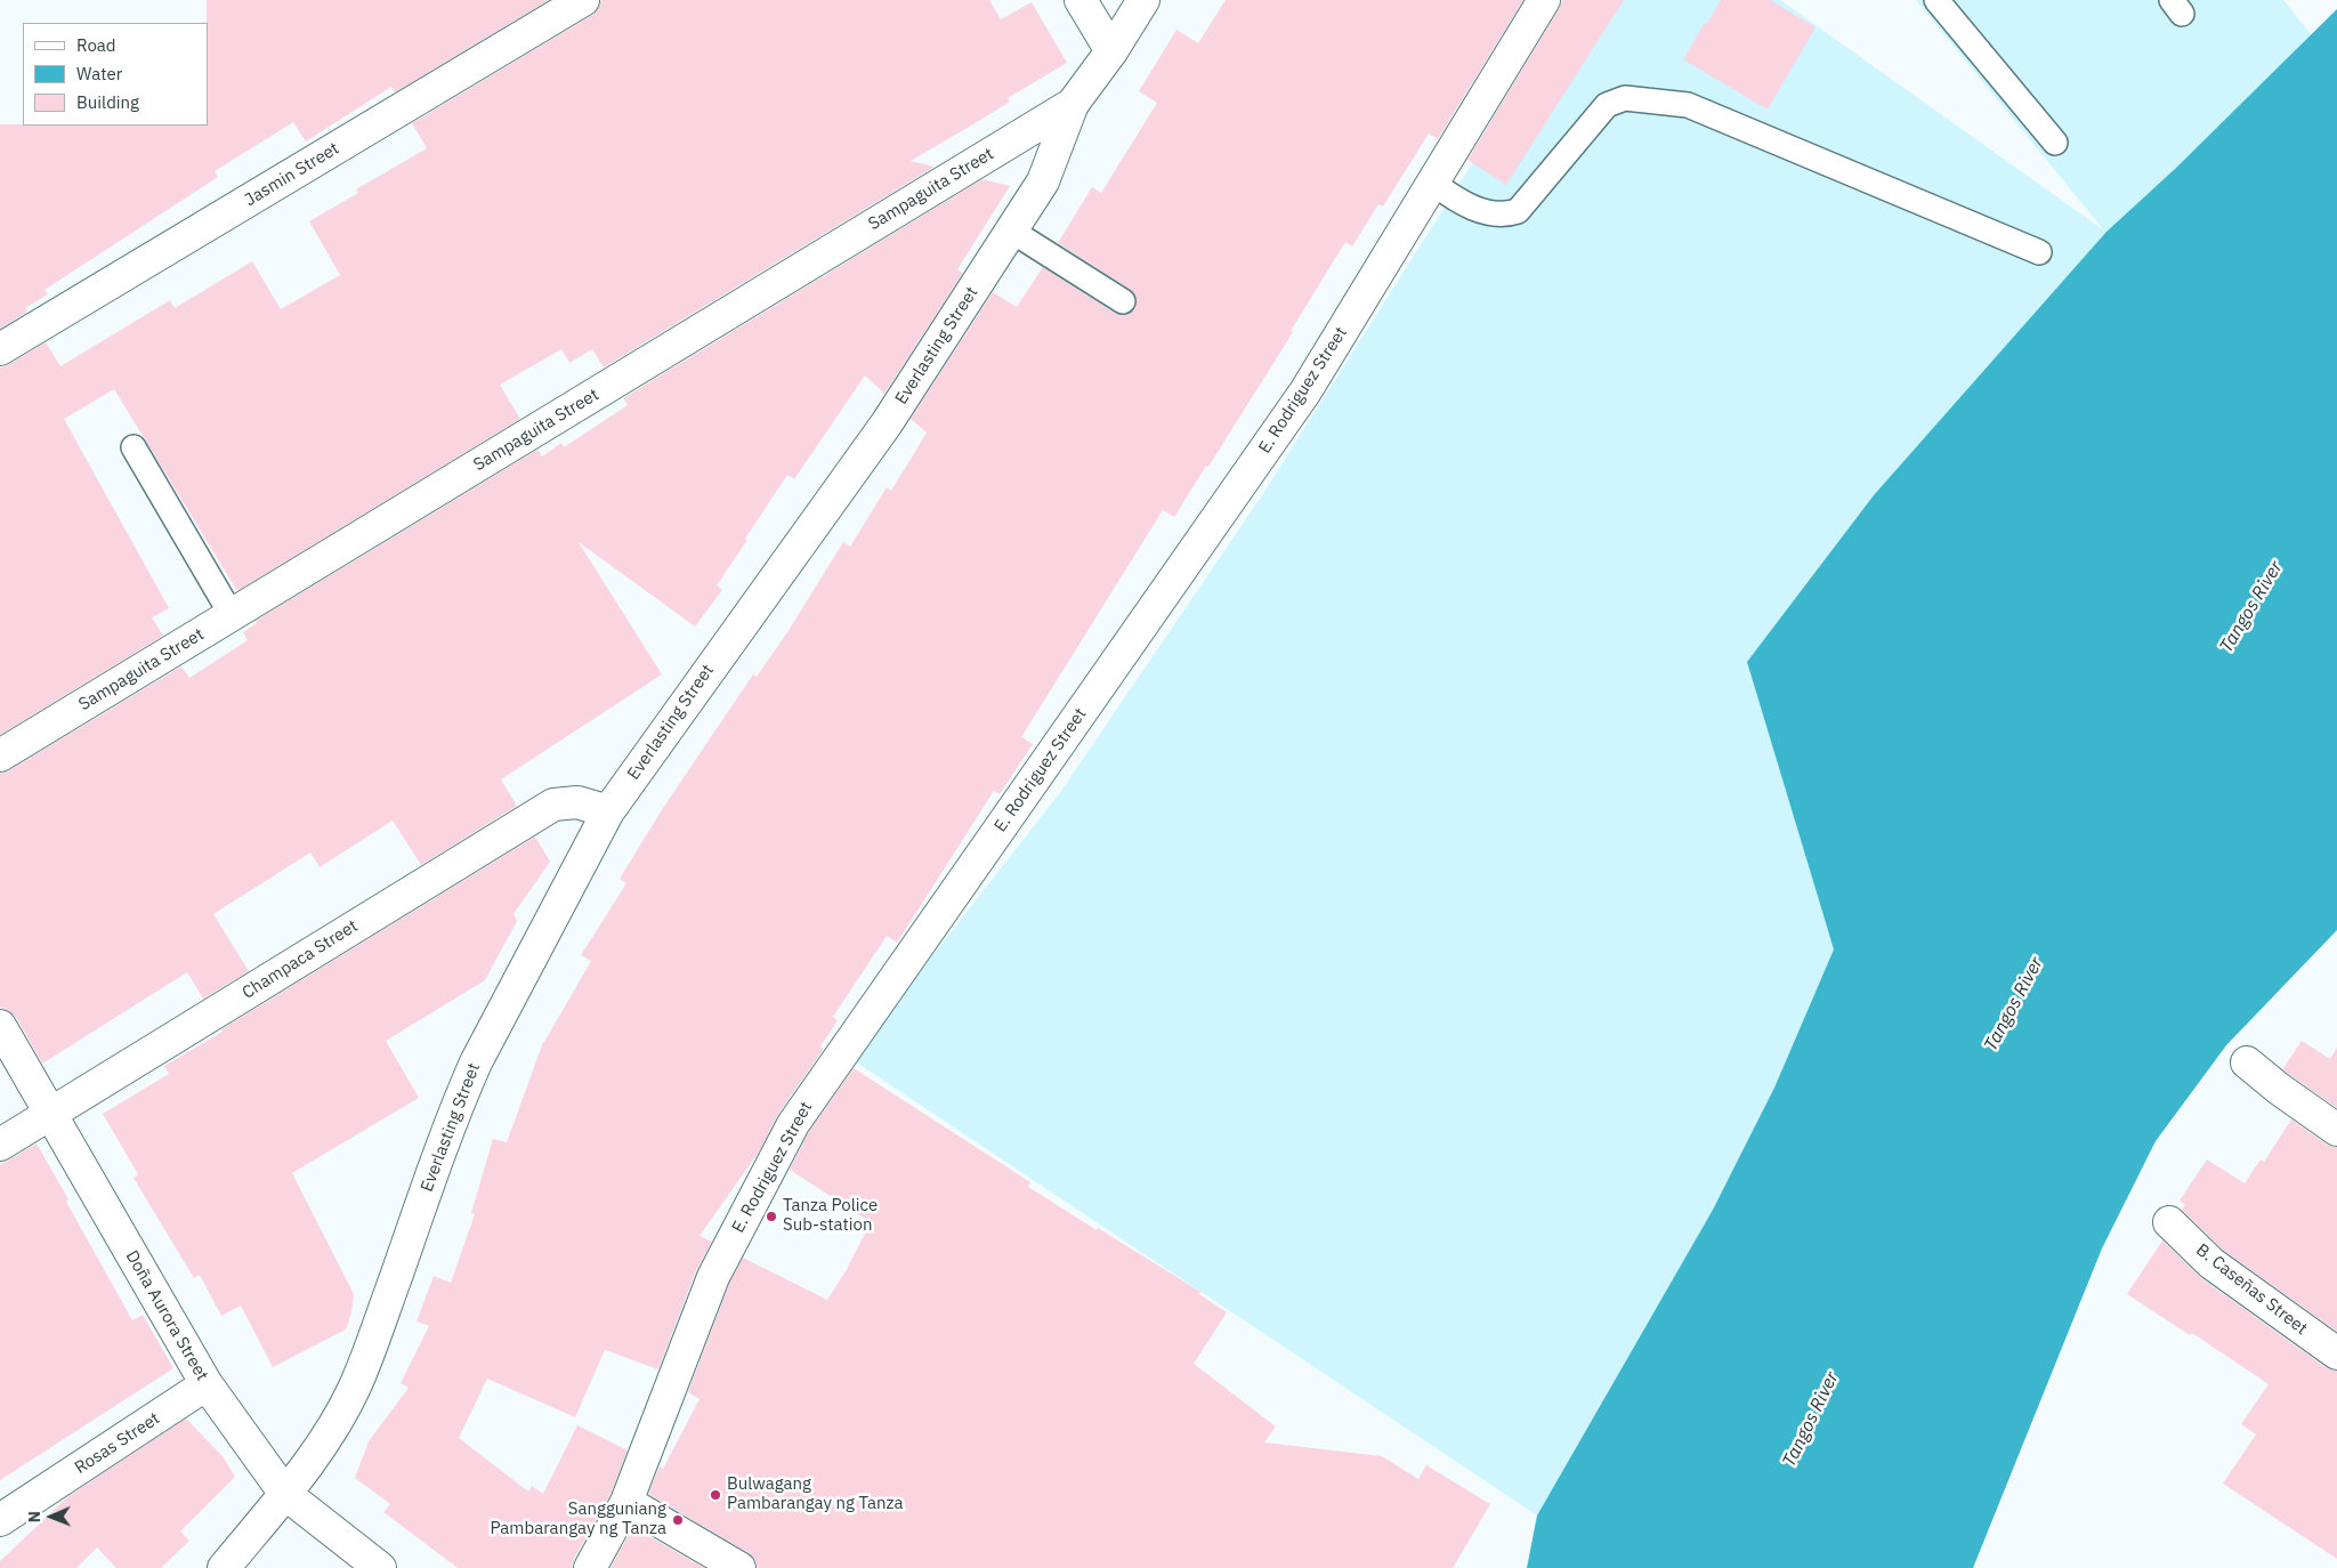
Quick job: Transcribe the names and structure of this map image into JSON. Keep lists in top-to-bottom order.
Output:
{
  "streets": {
    "street": [
      "Jasmin Street",
      "Sampaguita Street",
      "Everlasting Street",
      "E. Rodriguez Street",
      "Champaca Street",
      "B. Caseñas Street",
      "Doña Aurora Street",
      "Rosas Street"
    ]
  },
  "crossings": [
    ["Sampaguita Street", "Everlasting Street"],
    ["Everlasting Street", "Champaca Street"],
    ["Everlasting Street", "Doña Aurora Street"],
    ["Champaca Street", "Doña Aurora Street"],
    ["Doña Aurora Street", "Rosas Street"]
  ],
  "water": ["Tangos River"],
  "places": ["Tanza Police Sub-station", "Bulwagang Pambarangay ng Tanza", "Sangguniang Pambarangay ng Tanza"],
  "legend": ["Road", "Water", "Building"],
  "north": "left"
}
